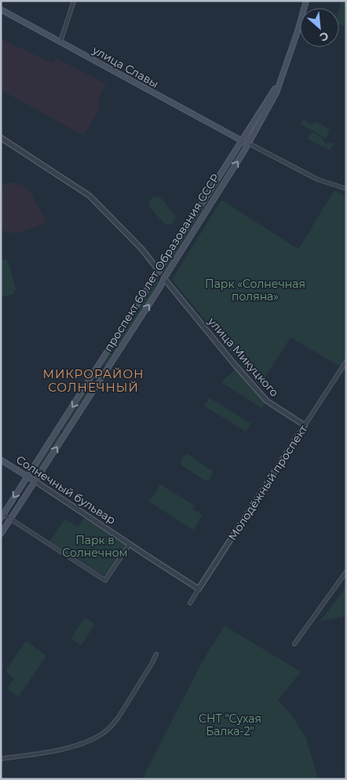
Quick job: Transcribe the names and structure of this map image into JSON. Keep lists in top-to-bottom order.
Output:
{
  "streets": {
    "main road": [
      "улица Славы",
      "проспект 60 лет Образования СССР",
      "улица Микуцкого",
      "Солнечный бульвар"
    ],
    "street": ["Молодёжный проспект"]
  },
  "crossings": [
    ["улица Славы", "проспект 60 лет Образования СССР"],
    ["проспект 60 лет Образования СССР", "улица Микуцкого"],
    ["проспект 60 лет Образования СССР", "Солнечный бульвар"],
    ["улица Микуцкого", "Молодёжный проспект"],
    ["Молодёжный проспект", "Солнечный бульвар"]
  ],
  "districts": ["МИКРОРАЙОН СОЛНЕЧНЫЙ"],
  "parks": ["Парк «Солнечная поляна»", "Парк в Солнечном", "СНТ \"Сухая Балка-2\""],
  "north": "bottom right"
}
